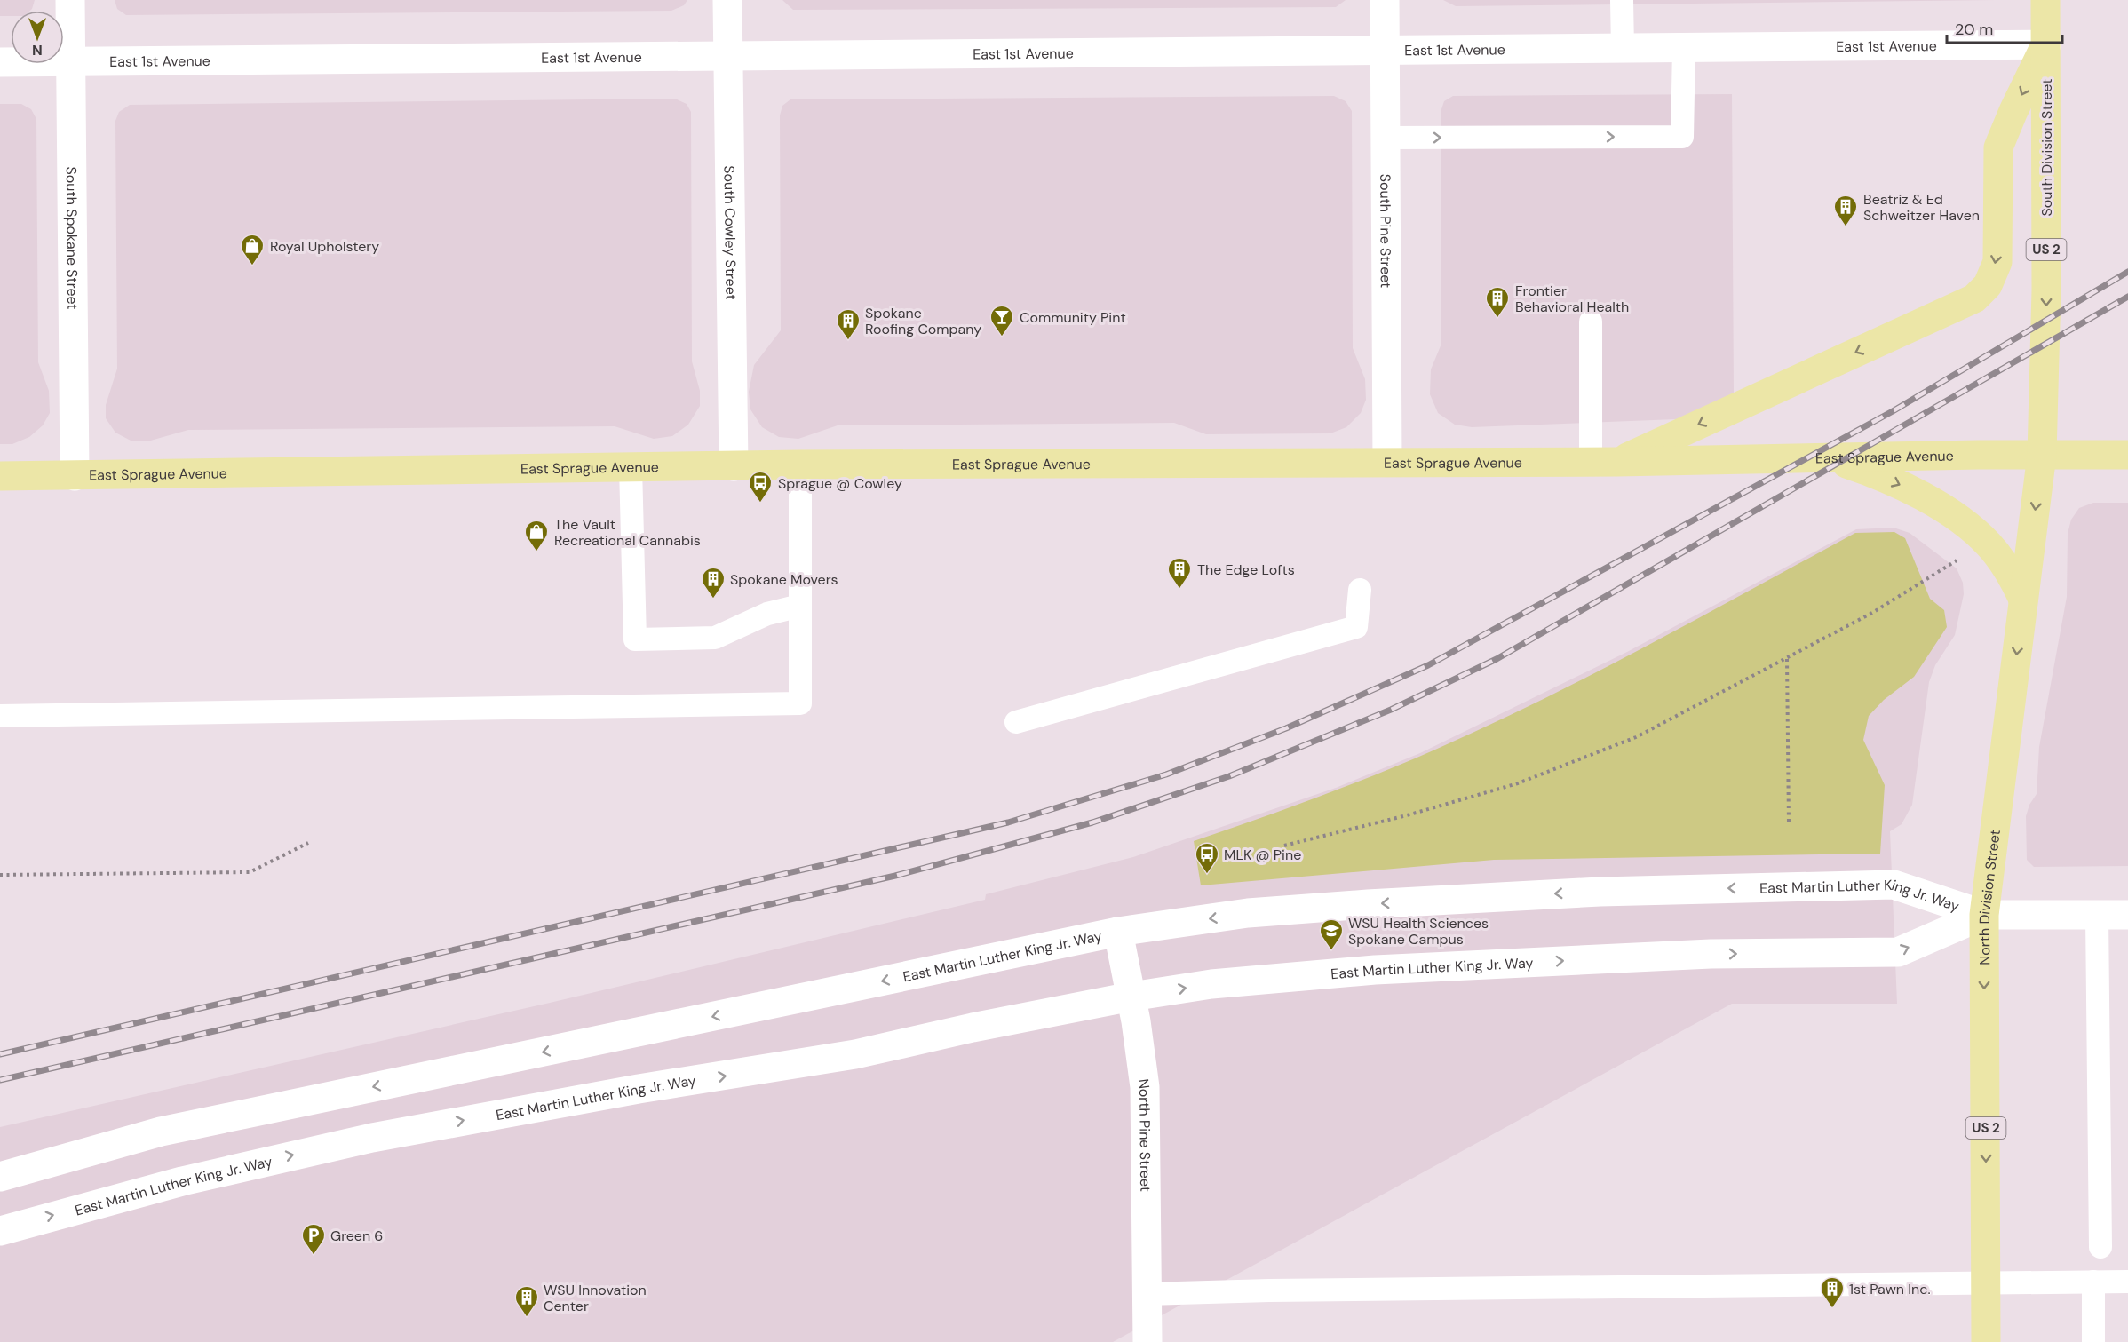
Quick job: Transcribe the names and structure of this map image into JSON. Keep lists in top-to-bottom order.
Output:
{
  "streets": {
    "main road": [
      "South Division Street",
      "US 2",
      "East Sprague Avenue",
      "North Division Street"
    ],
    "street": [
      "East 1st Avenue",
      "South Pine Street",
      "South Cowley Street",
      "South Spokane Street",
      "East Martin Luther King Jr. Way",
      "North Pine Street"
    ]
  },
  "crossings": [
    ["East 1st Avenue", "South Division Street"],
    ["East 1st Avenue", "South Pine Street"],
    ["East 1st Avenue", "South Cowley Street"],
    ["East 1st Avenue", "South Spokane Street"],
    ["South Division Street", "East Sprague Avenue"],
    ["South Division Street", "North Division Street"],
    ["South Pine Street", "East Sprague Avenue"],
    ["South Cowley Street", "East Sprague Avenue"],
    ["South Spokane Street", "East Sprague Avenue"],
    ["East Sprague Avenue", "North Division Street"],
    ["North Division Street", "East Martin Luther King Jr. Way"],
    ["East Martin Luther King Jr. Way", "North Pine Street"]
  ],
  "one_way": ["South Division Street", "North Division Street"],
  "places": {
    "building": [
      "Beatriz & Ed Schweitzer Haven",
      "Frontier Behavioral Health",
      "Spokane Roofing Company",
      "The Edge Lofts",
      "Spokane Movers",
      "1st Pawn Inc.",
      "WSU Innovation Center"
    ],
    "shop": ["Royal Upholstery", "The Vault Recreational Cannabis"],
    "bar": ["Community Pint"],
    "bus stop": ["Sprague @ Cowley", "MLK @ Pine"],
    "school or university": ["WSU Health Sciences Spokane Campus"],
    "parking": ["Green 6"]
  },
  "scale_bar": "20 m",
  "north": "bottom"
}
